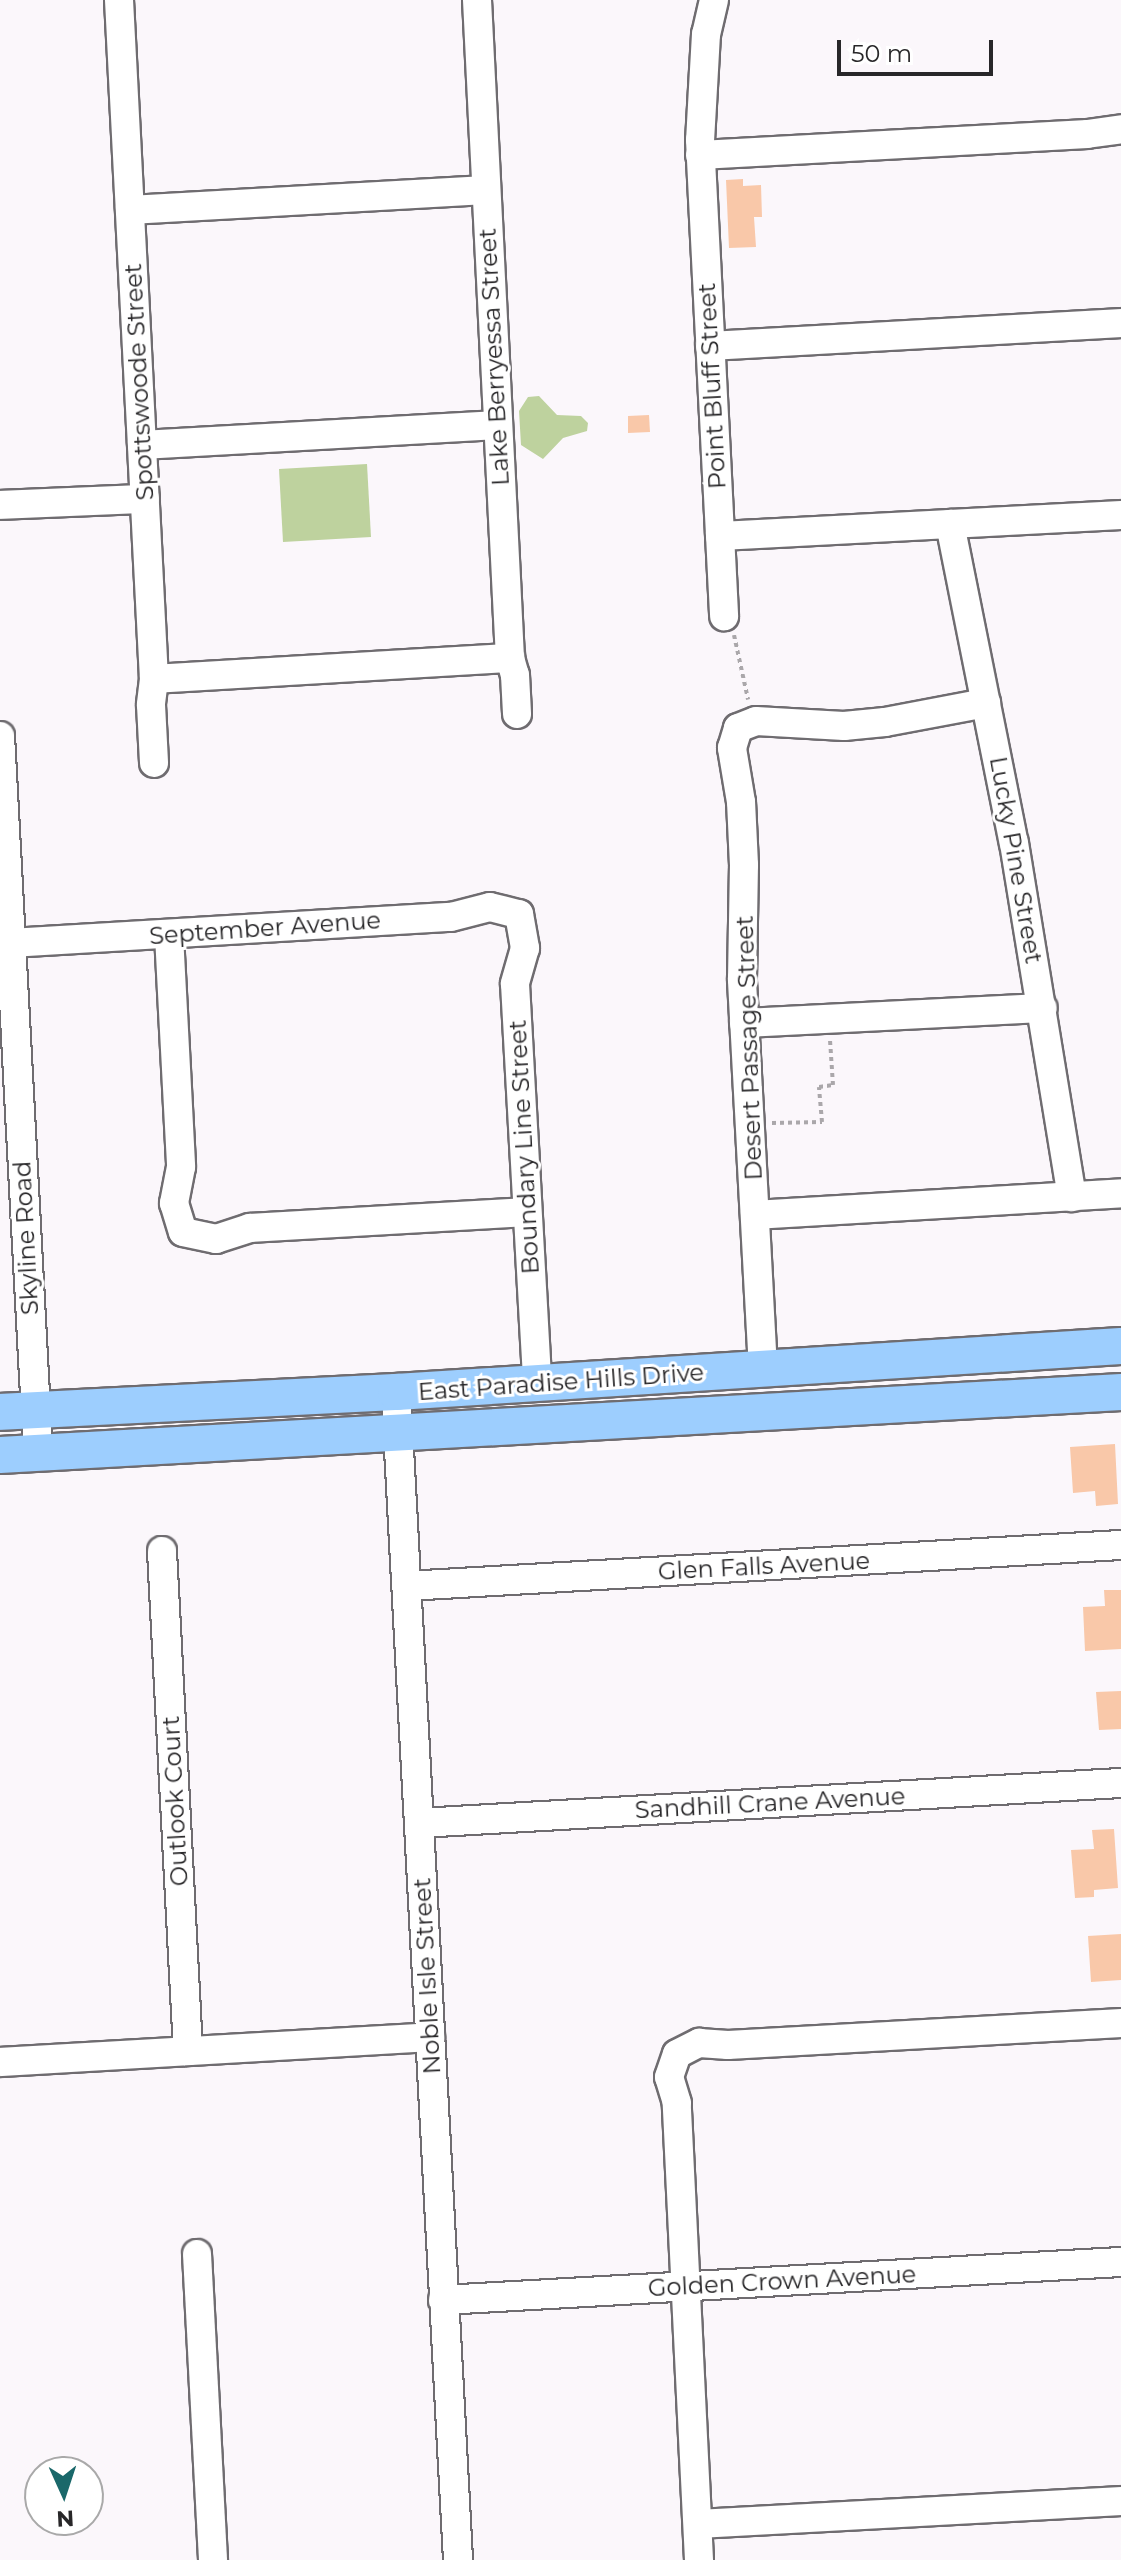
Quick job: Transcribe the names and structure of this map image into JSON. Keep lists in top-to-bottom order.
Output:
{
  "streets": {
    "main road": ["East Paradise Hills Drive"],
    "street": [
      "Lake Berryessa Street",
      "Spottswoode Street",
      "Point Bluff Street",
      "Lucky Pine Street",
      "September Avenue",
      "Desert Passage Street",
      "Boundary Line Street",
      "Skyline Road",
      "Glen Falls Avenue",
      "Outlook Court",
      "Sandhill Crane Avenue",
      "Noble Isle Street",
      "Golden Crown Avenue"
    ]
  },
  "crossings": [
    ["Lucky Pine Street", "Desert Passage Street"],
    ["September Avenue", "Boundary Line Street"],
    ["September Avenue", "Skyline Road"],
    ["Desert Passage Street", "East Paradise Hills Drive"],
    ["Boundary Line Street", "East Paradise Hills Drive"],
    ["Skyline Road", "East Paradise Hills Drive"],
    ["East Paradise Hills Drive", "Noble Isle Street"],
    ["Glen Falls Avenue", "Noble Isle Street"],
    ["Sandhill Crane Avenue", "Noble Isle Street"],
    ["Noble Isle Street", "Golden Crown Avenue"]
  ],
  "scale_bar": "50 m",
  "north": "bottom"
}
